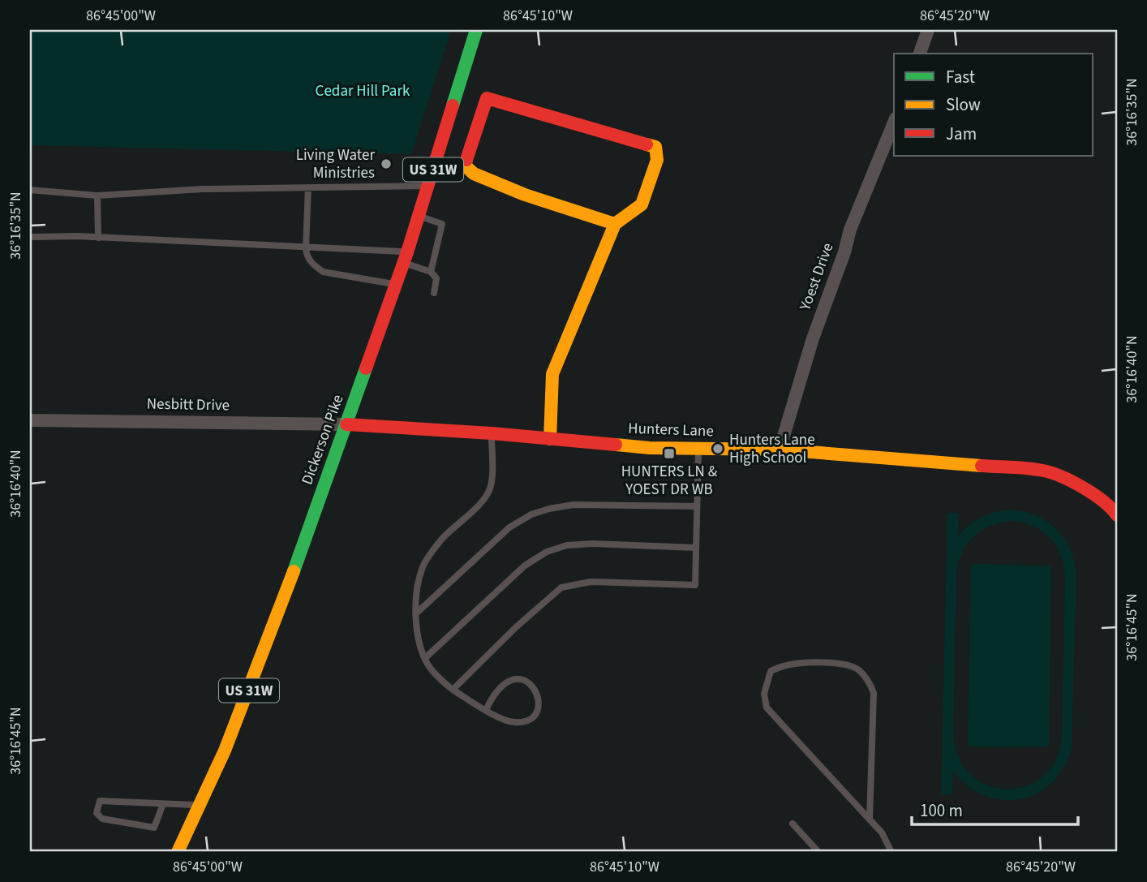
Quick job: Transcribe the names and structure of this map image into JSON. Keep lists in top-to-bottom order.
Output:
{
  "streets": {
    "street": [
      "US 31W",
      "Yoest Drive",
      "Nesbitt Drive",
      "Hunters Lane",
      "Dickerson Pike"
    ]
  },
  "crossings": [
    ["Yoest Drive", "Hunters Lane"],
    ["Nesbitt Drive", "Hunters Lane"],
    ["Nesbitt Drive", "Dickerson Pike"],
    ["Hunters Lane", "Dickerson Pike"]
  ],
  "parks": ["Cedar Hill Park"],
  "places": {
    "other": ["Living Water Ministries", "Hunters Lane High School"],
    "transit": ["HUNTERS LN & YOEST DR WB"]
  },
  "legend": ["Fast", "Slow", "Jam"],
  "scale_bar": "100 m",
  "coordinates": [
    "86°45'00\"W",
    "86°45'10\"W",
    "86°45'20\"W",
    "36°16'35\"N",
    "36°16'40\"N",
    "36°16'45\"N"
  ]
}
